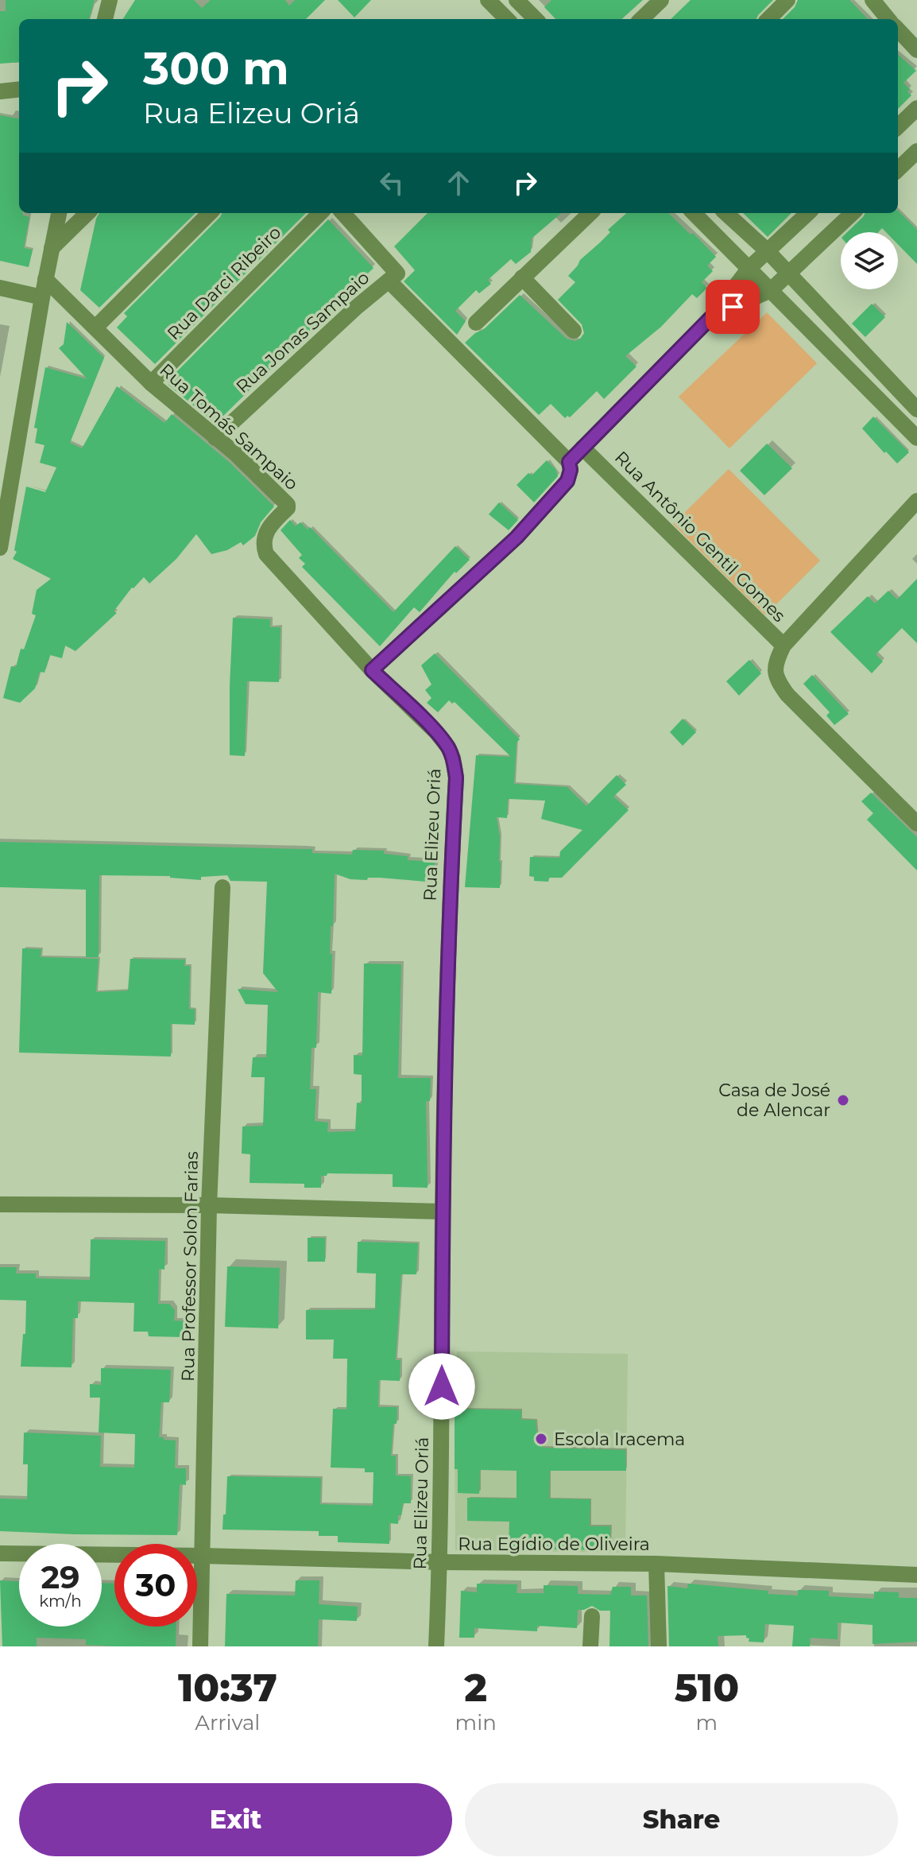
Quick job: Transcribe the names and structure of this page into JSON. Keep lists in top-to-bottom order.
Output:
{
  "streets": {
    "street": [
      "Rua Darci Ribeiro",
      "Rua Jonas Sampaio",
      "Rua Tomás Sampaio",
      "Rua Antônio Gentil Gomes",
      "Rua Elizeu Oriá",
      "Rua Professor Solon Farias",
      "Rua Egídio de Oliveira"
    ]
  },
  "crossings": [
    ["Rua Darci Ribeiro", "Rua Tomás Sampaio"],
    ["Rua Jonas Sampaio", "Rua Tomás Sampaio"],
    ["Rua Tomás Sampaio", "Rua Elizeu Oriá"],
    ["Rua Elizeu Oriá", "Rua Egídio de Oliveira"],
    ["Rua Professor Solon Farias", "Rua Egídio de Oliveira"]
  ],
  "places": ["Casa de José de Alencar", "Escola Iracema"],
  "page": {
    "turn": ["300 m", "Rua Elizeu Oriá"],
    "speed": "29 km/h",
    "limit": "30",
    "eta": [
      "10:37",
      "Arrival",
      "2",
      "min",
      "510",
      "m"
    ],
    "buttons": ["Exit", "Share"]
  }
}
